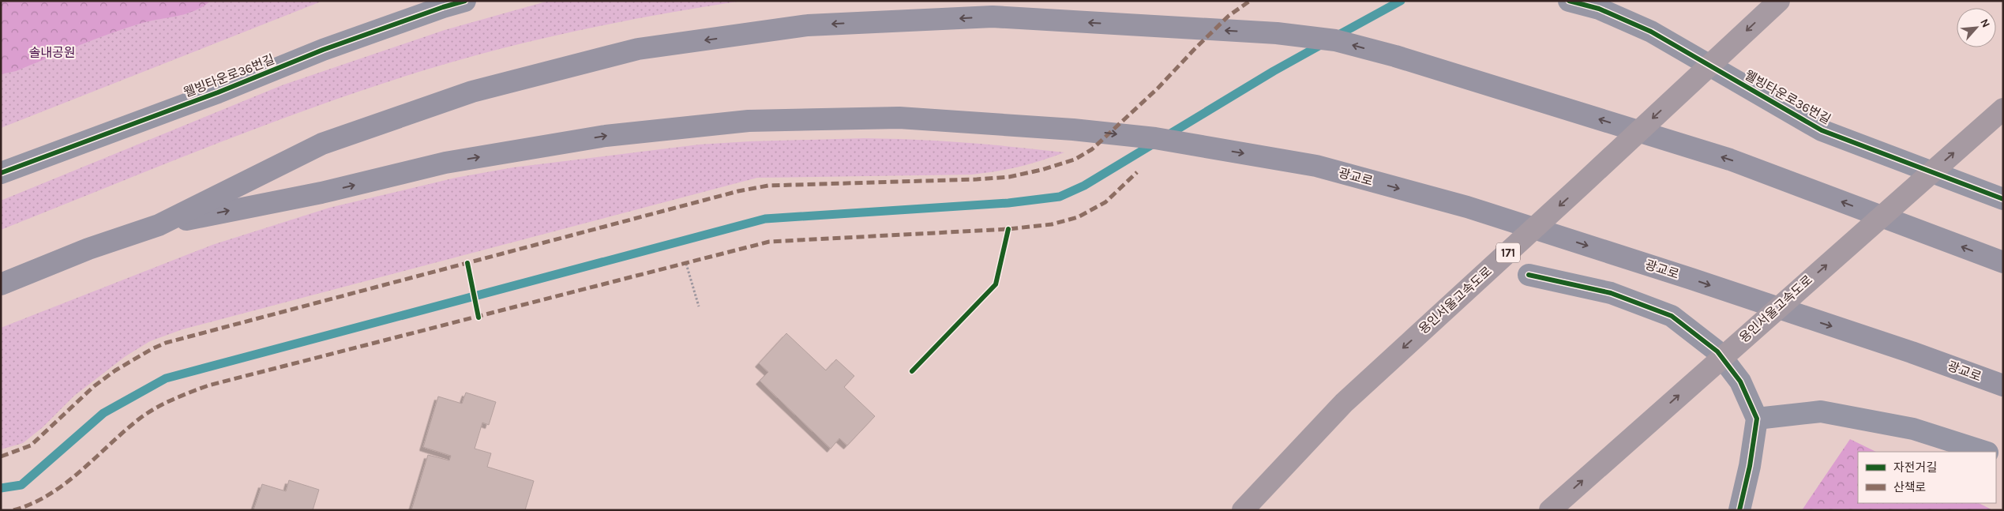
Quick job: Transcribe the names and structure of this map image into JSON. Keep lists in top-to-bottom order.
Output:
{
  "streets": {
    "highway": ["171", "용인서울고속도로"],
    "main road": ["광교로"],
    "street": ["웰빙타운로36번길"]
  },
  "parks": ["솔내공원"],
  "legend": ["자전거길", "산책로"],
  "north": "top right"
}
